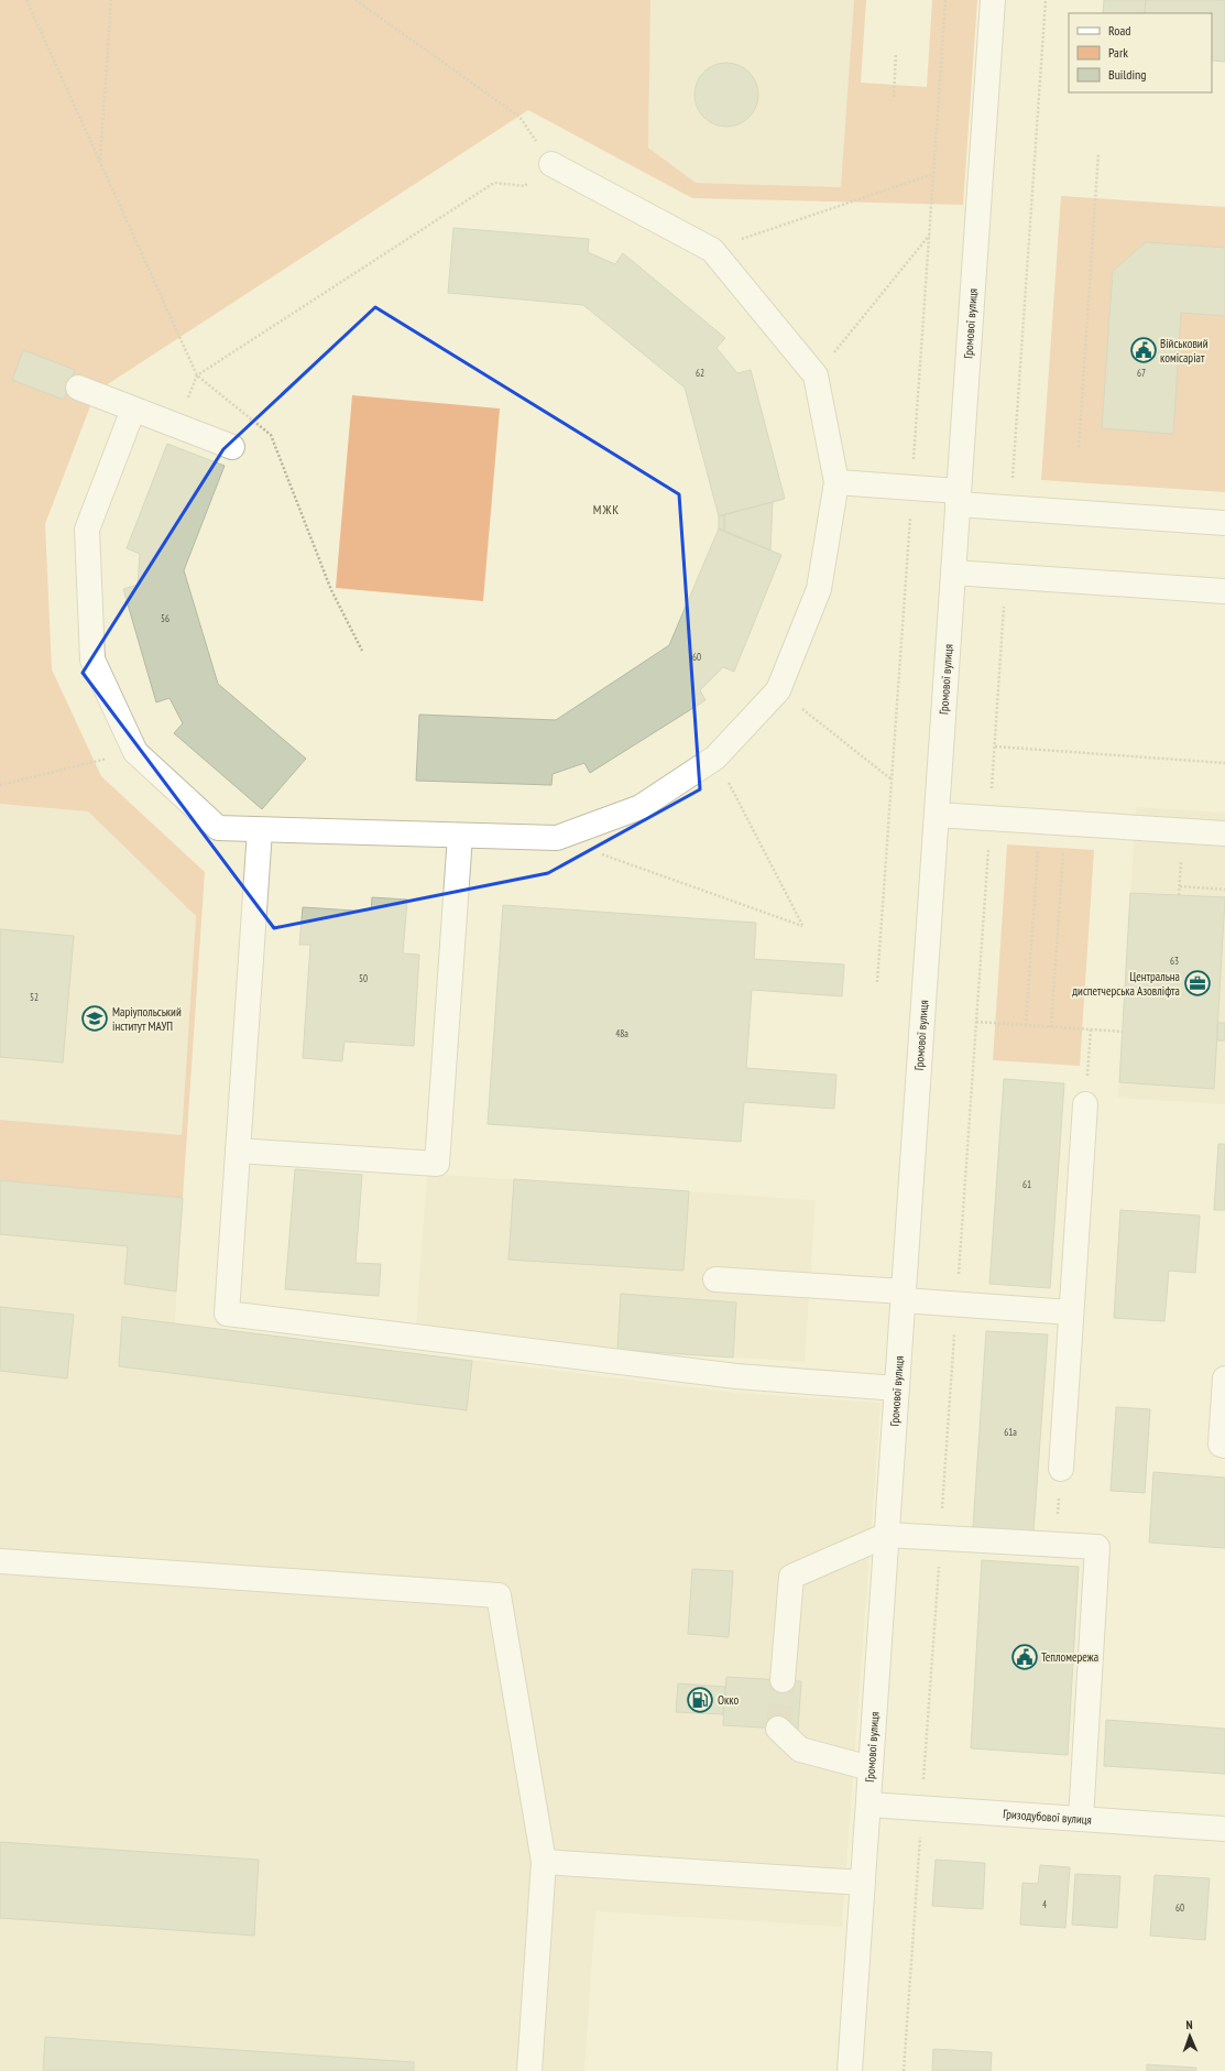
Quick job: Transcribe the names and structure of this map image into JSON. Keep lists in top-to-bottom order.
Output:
{
  "streets": {
    "street": ["Громової вулиця", "Гризодубової вулиця"]
  },
  "crossings": [
    ["Громової вулиця", "Гризодубової вулиця"]
  ],
  "districts": ["МЖК"],
  "places": {
    "public building": ["Військовий комісаріат", "Тепломережа"],
    "office": ["Центральна диспетчерська Азовліфта"],
    "school or university": ["Маріупольський інститут МАУП"],
    "fuel station": ["Окко"]
  },
  "house_numbers": [
    "62",
    "67",
    "56",
    "60",
    "63",
    "50",
    "52",
    "48а",
    "61",
    "61а",
    "4",
    "60"
  ],
  "legend": ["Road", "Park", "Building"],
  "north": "top"
}
